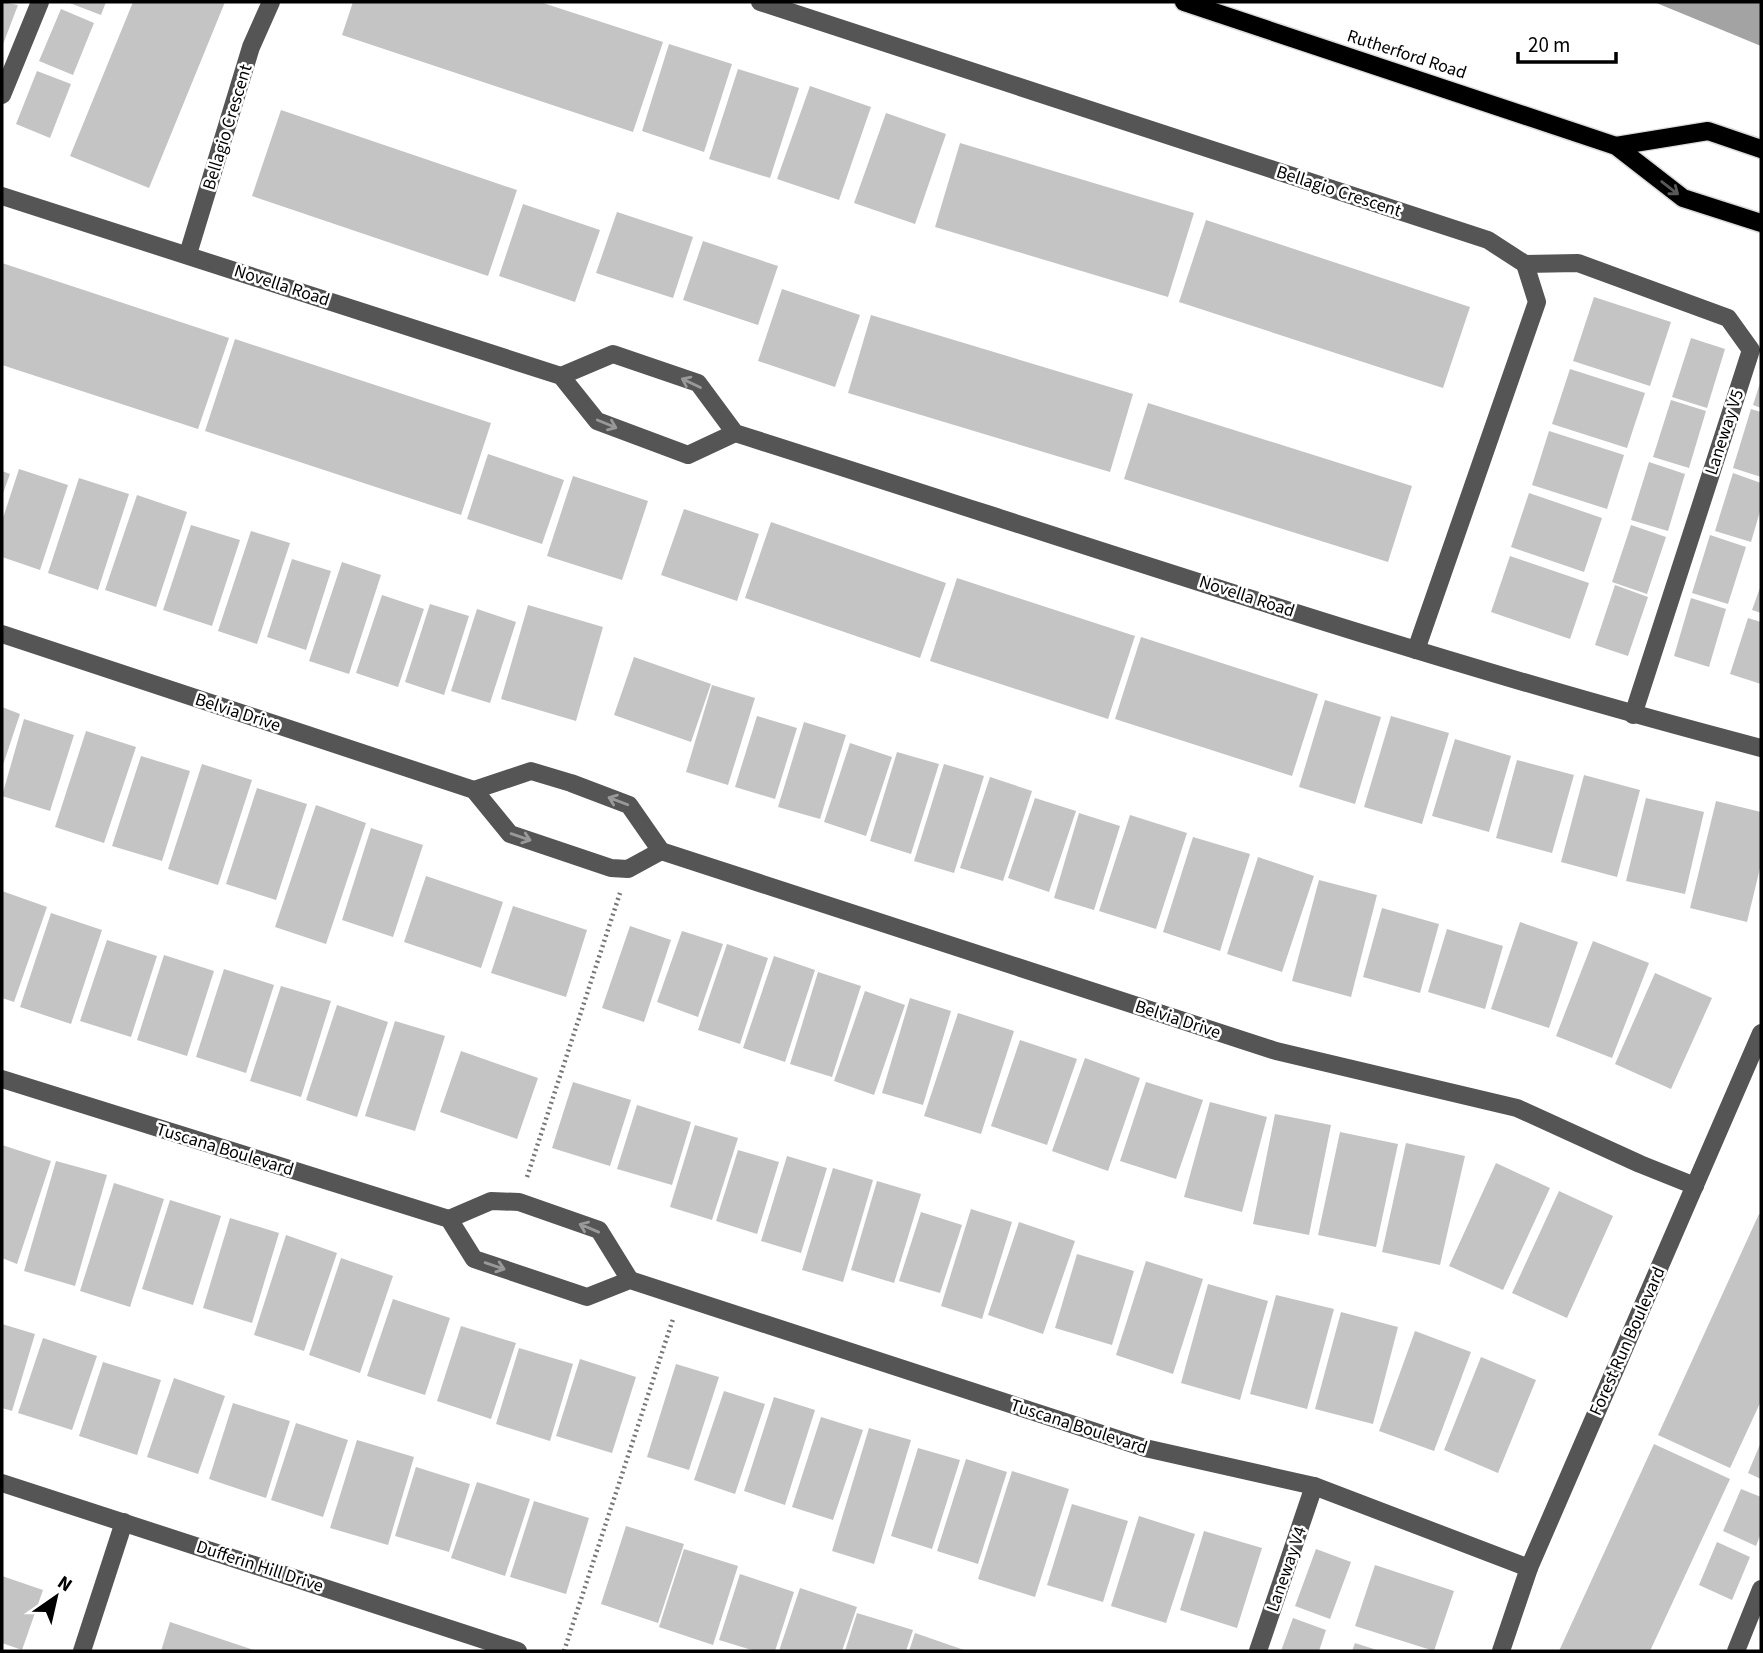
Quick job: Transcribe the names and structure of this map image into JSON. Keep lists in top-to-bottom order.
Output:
{
  "streets": {
    "main road": ["Rutherford Road"],
    "street": [
      "Bellagio Crescent",
      "Novella Road",
      "Laneway V5",
      "Belvia Drive",
      "Tuscana Boulevard",
      "Forest Run Boulevard",
      "Dufferin Hill Drive",
      "Laneway V4"
    ]
  },
  "crossings": [
    ["Bellagio Crescent", "Novella Road"],
    ["Bellagio Crescent", "Laneway V5"],
    ["Novella Road", "Laneway V5"],
    ["Belvia Drive", "Forest Run Boulevard"],
    ["Tuscana Boulevard", "Forest Run Boulevard"],
    ["Tuscana Boulevard", "Laneway V4"]
  ],
  "scale_bar": "20 m",
  "north": "top right"
}
